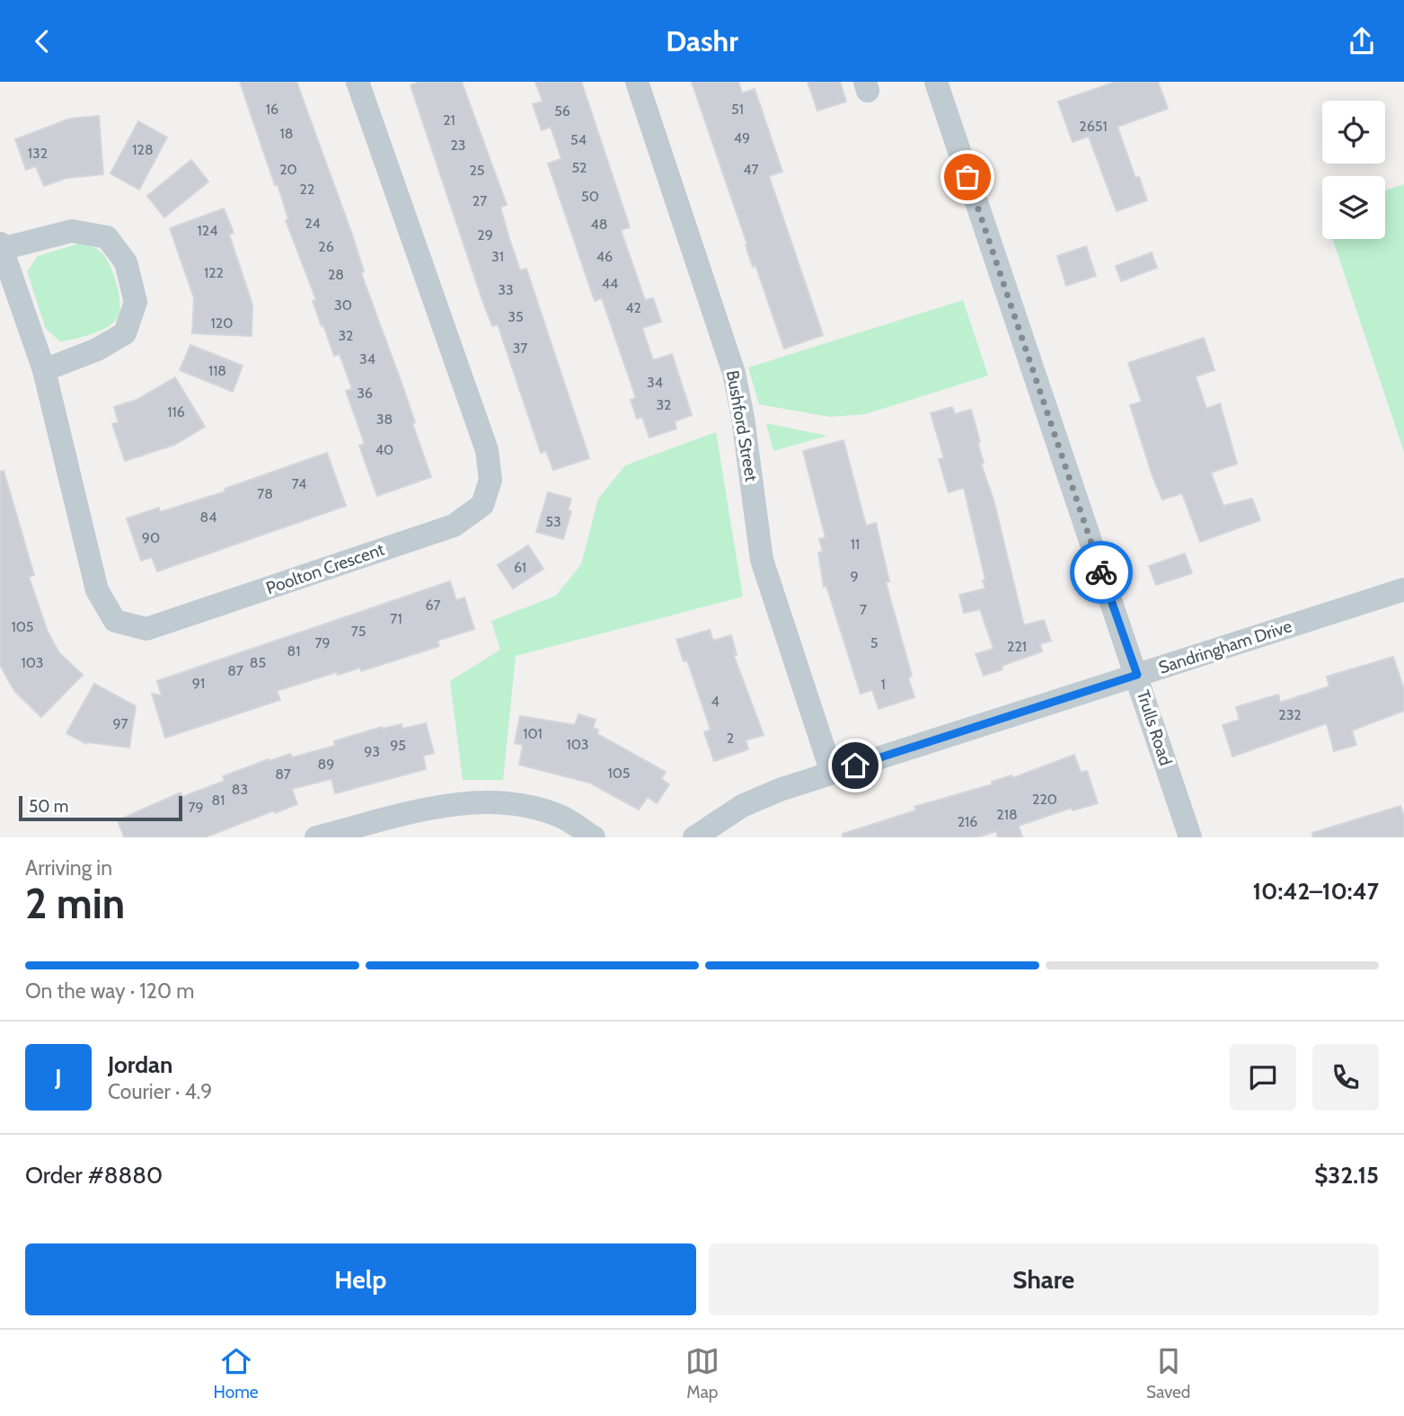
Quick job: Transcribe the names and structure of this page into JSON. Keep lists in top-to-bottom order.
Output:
{
  "streets": {
    "street": [
      "Bushford Street",
      "Poolton Crescent",
      "Sandringham Drive",
      "Trulls Road"
    ]
  },
  "crossings": [
    ["Bushford Street", "Sandringham Drive"],
    ["Sandringham Drive", "Trulls Road"]
  ],
  "house_numbers": [
    "16",
    "51",
    "56",
    "21",
    "2651",
    "18",
    "49",
    "54",
    "23",
    "128",
    "132",
    "52",
    "20",
    "47",
    "25",
    "22",
    "50",
    "27",
    "24",
    "48",
    "124",
    "29",
    "26",
    "31",
    "46",
    "122",
    "28",
    "44",
    "33",
    "30",
    "42",
    "35",
    "120",
    "32",
    "37",
    "34",
    "118",
    "34",
    "36",
    "32",
    "116",
    "38",
    "40",
    "74",
    "78",
    "84",
    "53",
    "90",
    "11",
    "61",
    "9",
    "67",
    "7",
    "71",
    "105",
    "75",
    "79",
    "5",
    "221",
    "81",
    "103",
    "85",
    "87",
    "91",
    "1",
    "4",
    "232",
    "97",
    "101",
    "2",
    "103",
    "95",
    "93",
    "89",
    "105",
    "87",
    "83",
    "220",
    "81",
    "79",
    "218",
    "216"
  ],
  "scale_bar": "50 m",
  "page": {
    "header": "Dashr",
    "scale": "50 m",
    "heading": ["2 min", "Arriving in", "10:42–10:47"],
    "panel": [
      "Jordan",
      "Courier · 4.9",
      "Order #8880",
      "$32.15"
    ],
    "bar": "On the way · 120 m",
    "round": "J",
    "buttons": ["Help", "Share"],
    "tabs": ["Home", "Map", "Saved"]
  }
}
